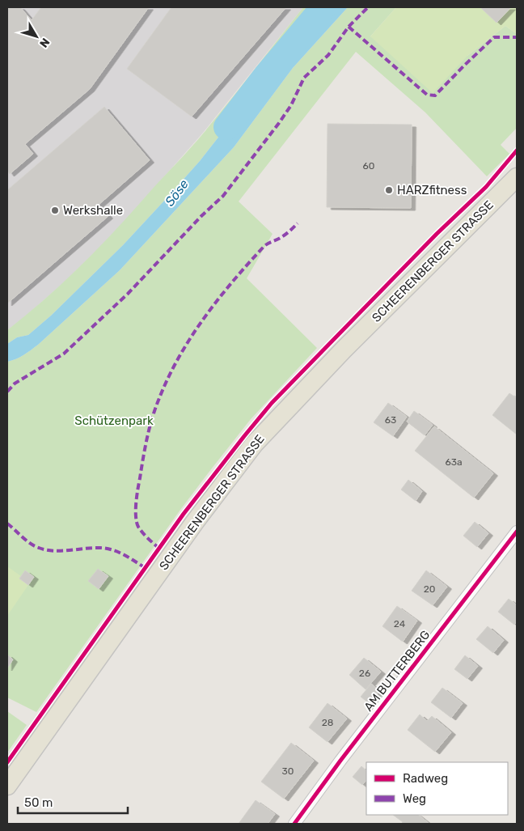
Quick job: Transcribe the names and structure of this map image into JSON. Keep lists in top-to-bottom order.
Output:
{
  "streets": {
    "main road": ["SCHEERENBERGER STRASSE"],
    "street": ["AM BUTTERBERG"]
  },
  "water": ["Söse"],
  "parks": ["Schützenpark"],
  "places": ["HARZfitness", "Werkshalle"],
  "house_numbers": [
    "60",
    "63",
    "63a",
    "20",
    "24",
    "26",
    "28",
    "30"
  ],
  "legend": ["Radweg", "Weg"],
  "scale_bar": "50 m",
  "north": "bottom right"
}
